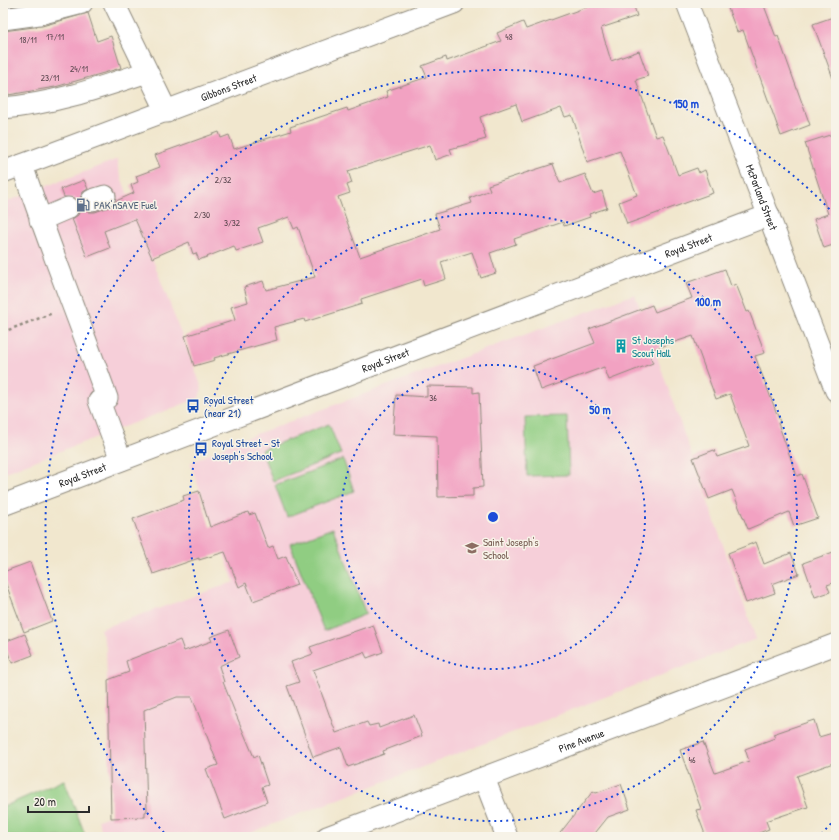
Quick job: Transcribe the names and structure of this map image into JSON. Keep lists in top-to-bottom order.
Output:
{
  "streets": {
    "street": [
      "Gibbons Street",
      "McParland Street",
      "Royal Street",
      "Pine Avenue"
    ]
  },
  "crossings": [
    ["McParland Street", "Royal Street"]
  ],
  "places": {
    "fuel station": ["PAK'nSAVE Fuel"],
    "building": ["St Josephs Scout Hall"],
    "bus stop": ["Royal Street (near 21)", "Royal Street - St Joseph's School"],
    "school or university": ["Saint Joseph's School"]
  },
  "house_numbers": [
    "17/11",
    "48",
    "18/11",
    "24/11",
    "23/11",
    "2/32",
    "2/30",
    "3/32",
    "36",
    "46"
  ],
  "scale_bar": "20 m",
  "rings": ["150 m", "100 m", "50 m"]
}
